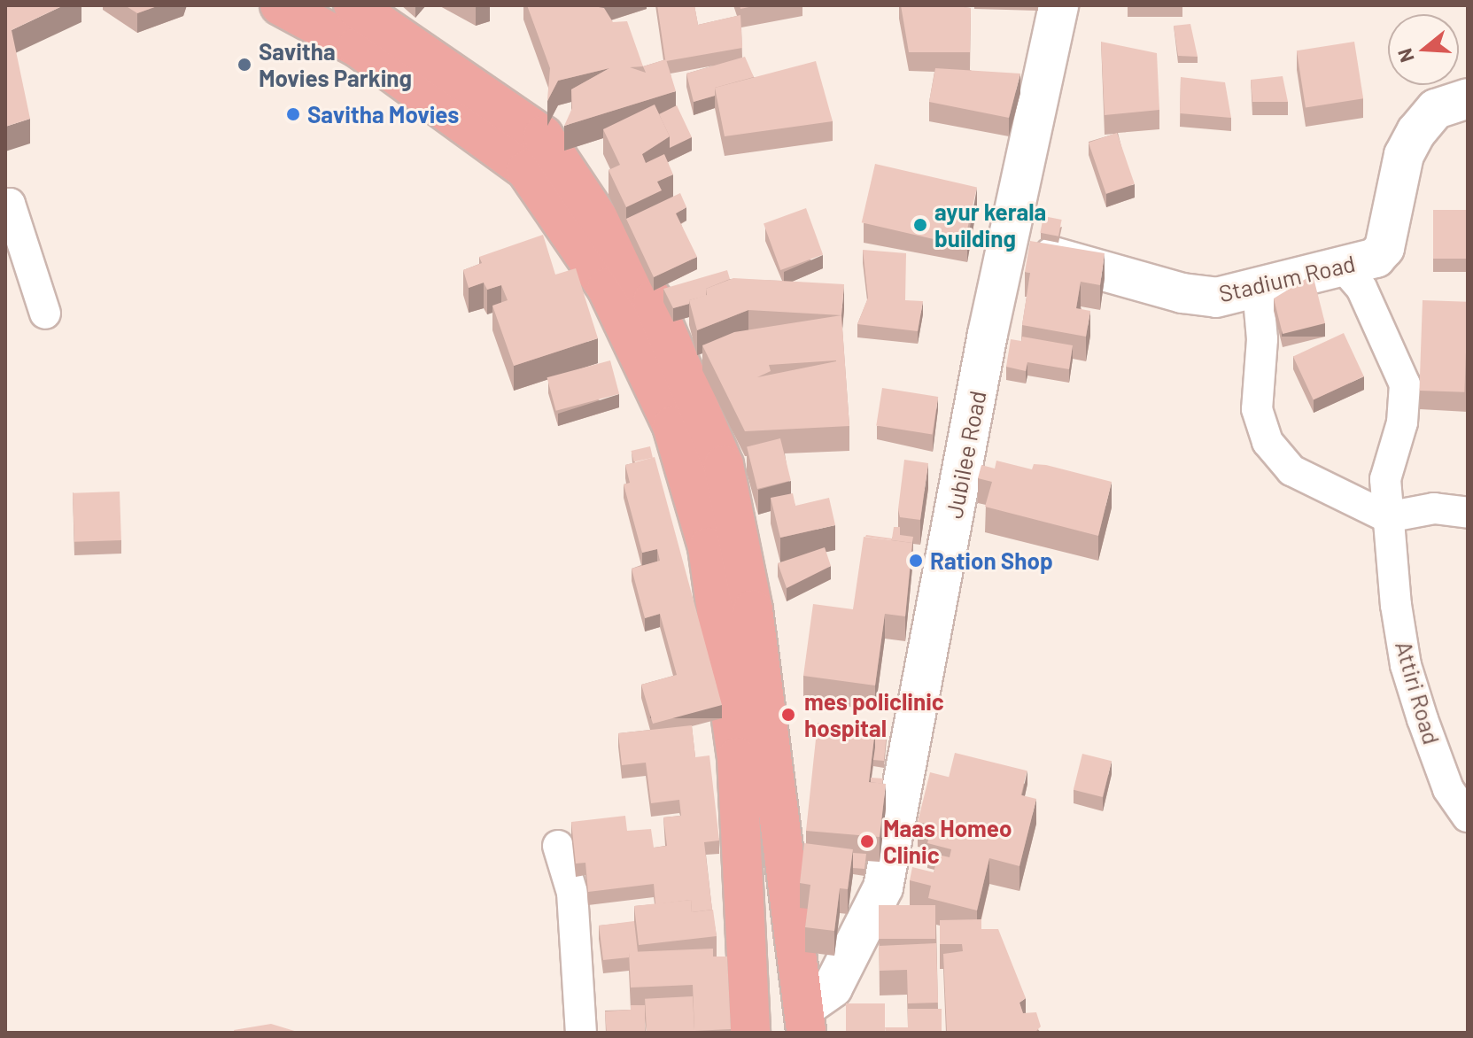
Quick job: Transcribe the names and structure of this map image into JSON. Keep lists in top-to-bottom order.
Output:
{
  "streets": {
    "main road": ["Stadium Road", "Jubilee Road"],
    "street": ["Attiri Road"]
  },
  "crossings": [
    ["Stadium Road", "Jubilee Road"],
    ["Stadium Road", "Attiri Road"]
  ],
  "places": [
    "Savitha Movies Parking",
    "Savitha Movies",
    "ayur kerala building",
    "Ration Shop",
    "mes policlinic hospital",
    "Maas Homeo Clinic"
  ],
  "north": "left"
}
